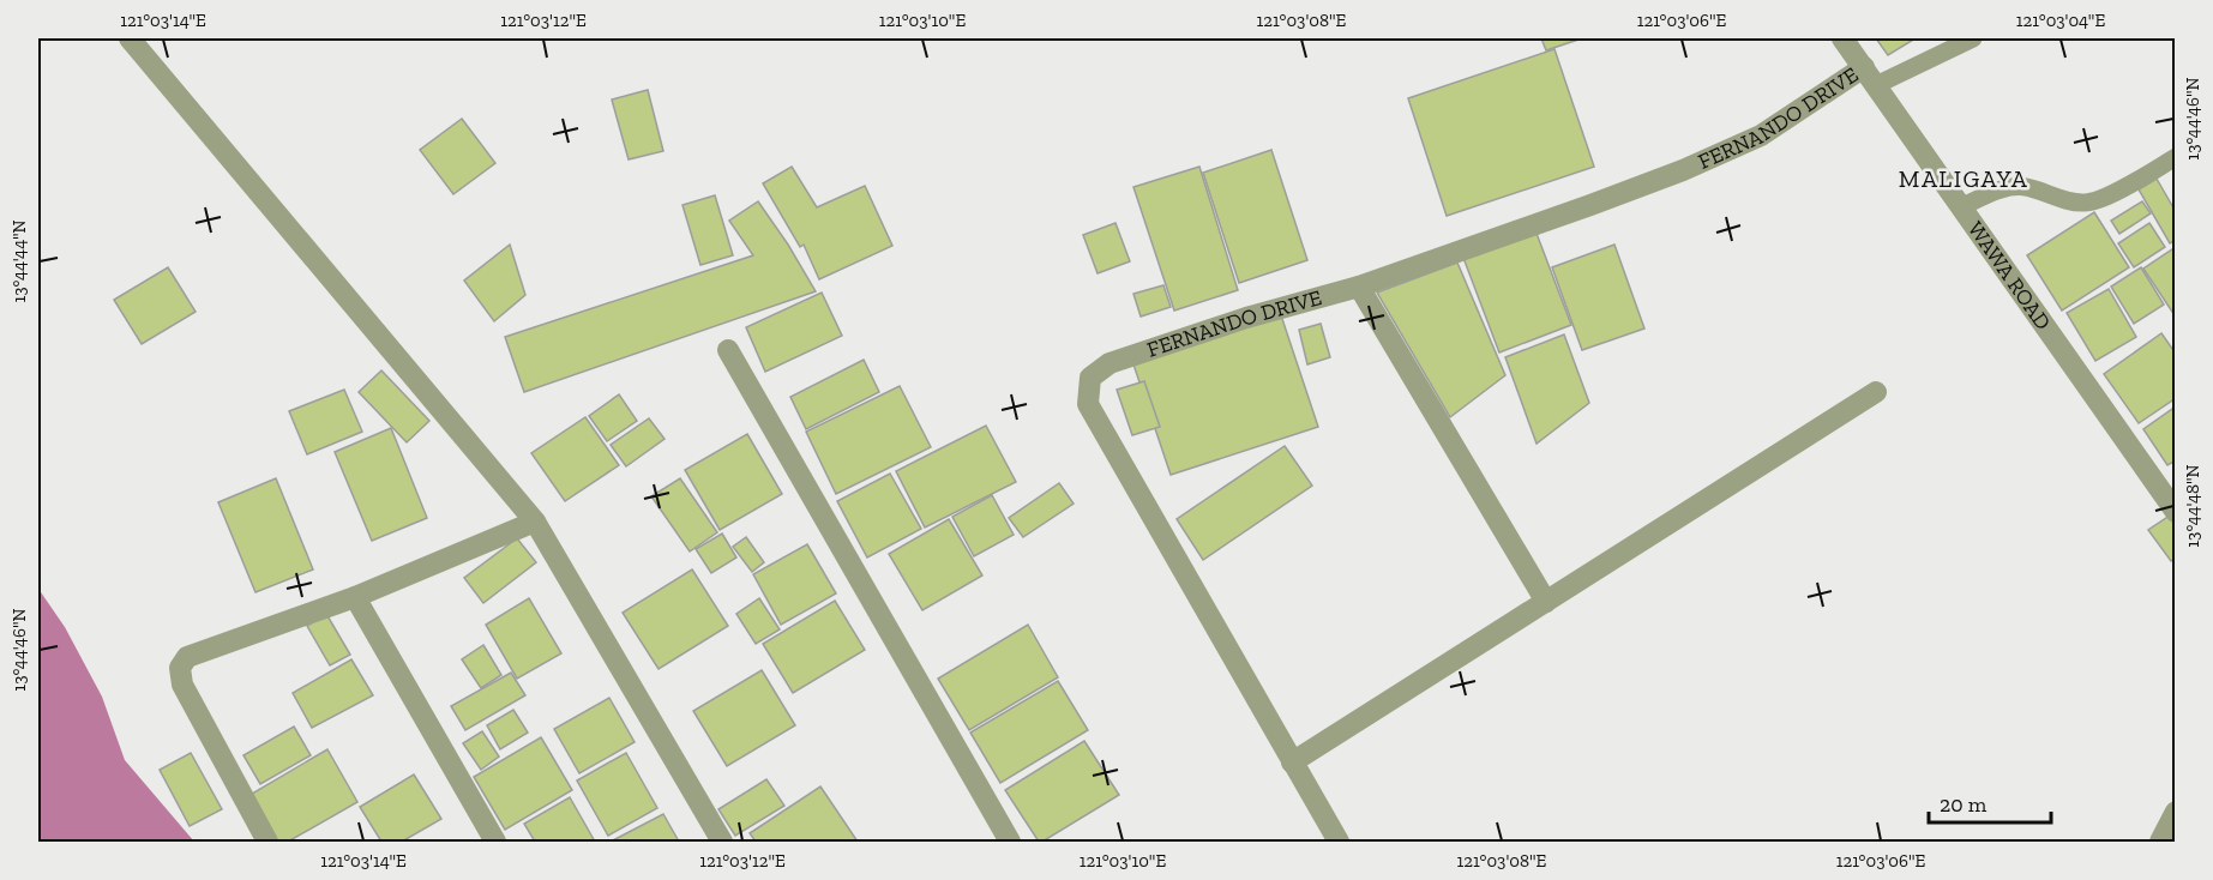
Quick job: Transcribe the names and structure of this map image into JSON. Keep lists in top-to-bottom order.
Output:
{
  "streets": {
    "street": ["FERNANDO DRIVE", "WAWA ROAD"]
  },
  "crossings": [
    ["FERNANDO DRIVE", "WAWA ROAD"]
  ],
  "districts": ["MALIGAYA"],
  "scale_bar": "20 m",
  "coordinates": [
    "121°03'14\"E",
    "121°03'12\"E",
    "121°03'10\"E",
    "121°03'08\"E",
    "121°03'06\"E",
    "121°03'04\"E",
    "13°44'46\"N",
    "13°44'44\"N",
    "13°44'48\"N"
  ]
}
